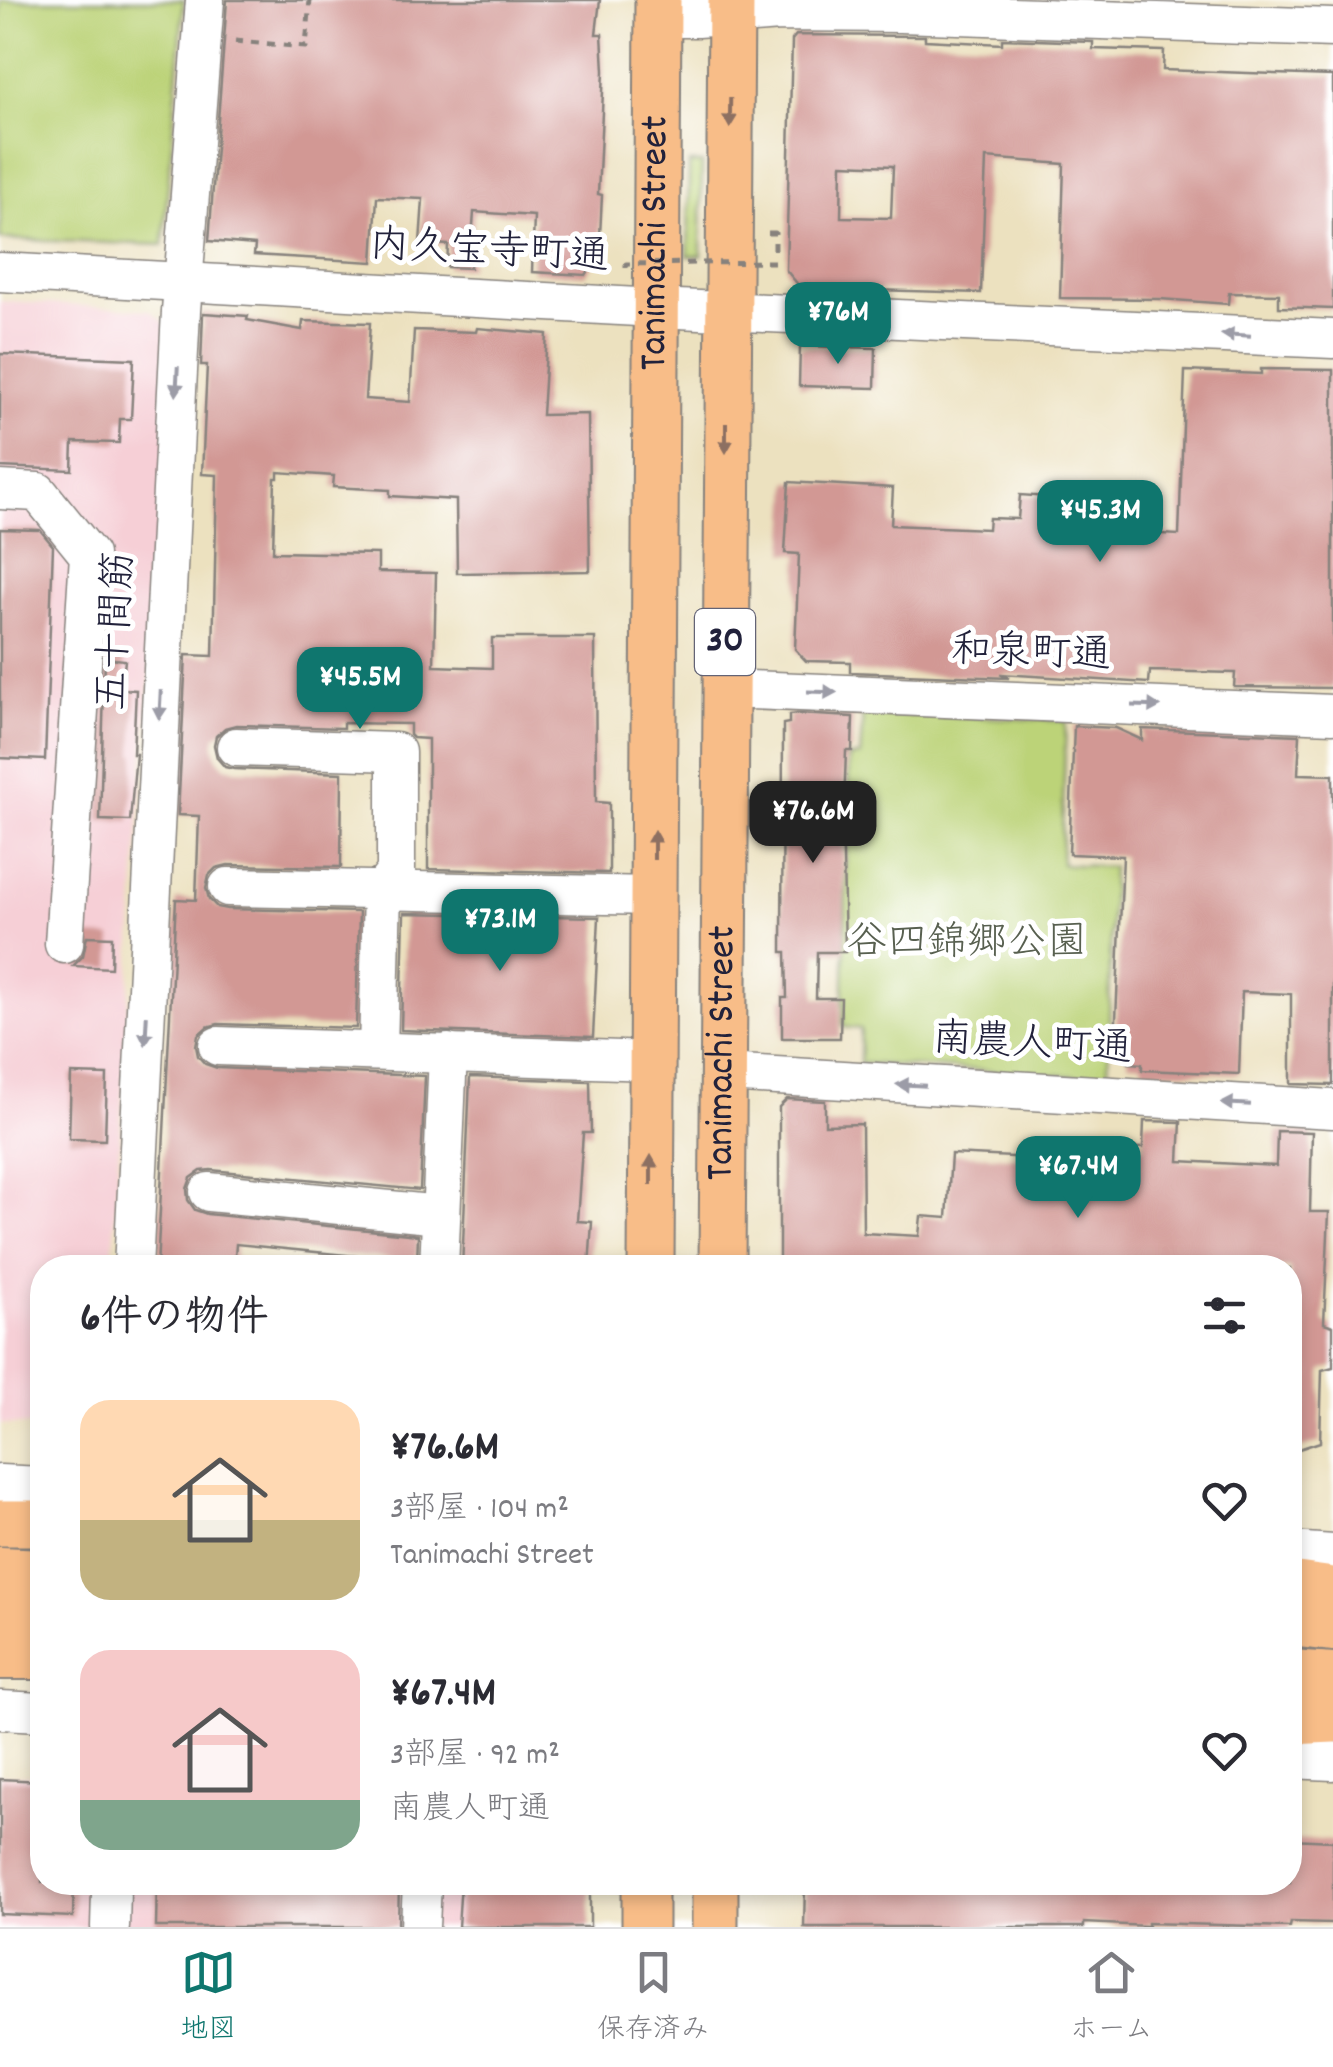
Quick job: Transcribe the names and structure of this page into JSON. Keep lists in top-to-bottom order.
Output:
{
  "streets": {
    "main road": ["Tanimachi Street", "30"],
    "street": [
      "内久宝寺町通",
      "五十間筋",
      "和泉町通",
      "南農人町通"
    ]
  },
  "crossings": [
    ["Tanimachi Street", "内久宝寺町通"],
    ["Tanimachi Street", "和泉町通"],
    ["Tanimachi Street", "南農人町通"],
    ["内久宝寺町通", "五十間筋"]
  ],
  "one_way": ["和泉町通", "南農人町通"],
  "parks": ["谷四錦郷公園"],
  "page": {
    "price": [
      "¥76M",
      "¥45.3M",
      "¥45.5M",
      "¥76.6M",
      "¥73.1M",
      "¥67.4M"
    ],
    "heading": "6件の物件",
    "list": [
      {
        "name": "¥76.6M",
        "note": "3部屋 · 104 m² · Tanimachi Street"
      },
      {
        "name": "¥67.4M",
        "note": "3部屋 · 92 m² · 南農人町通"
      }
    ],
    "tabs": ["地図", "保存済み", "ホーム"]
  }
}
